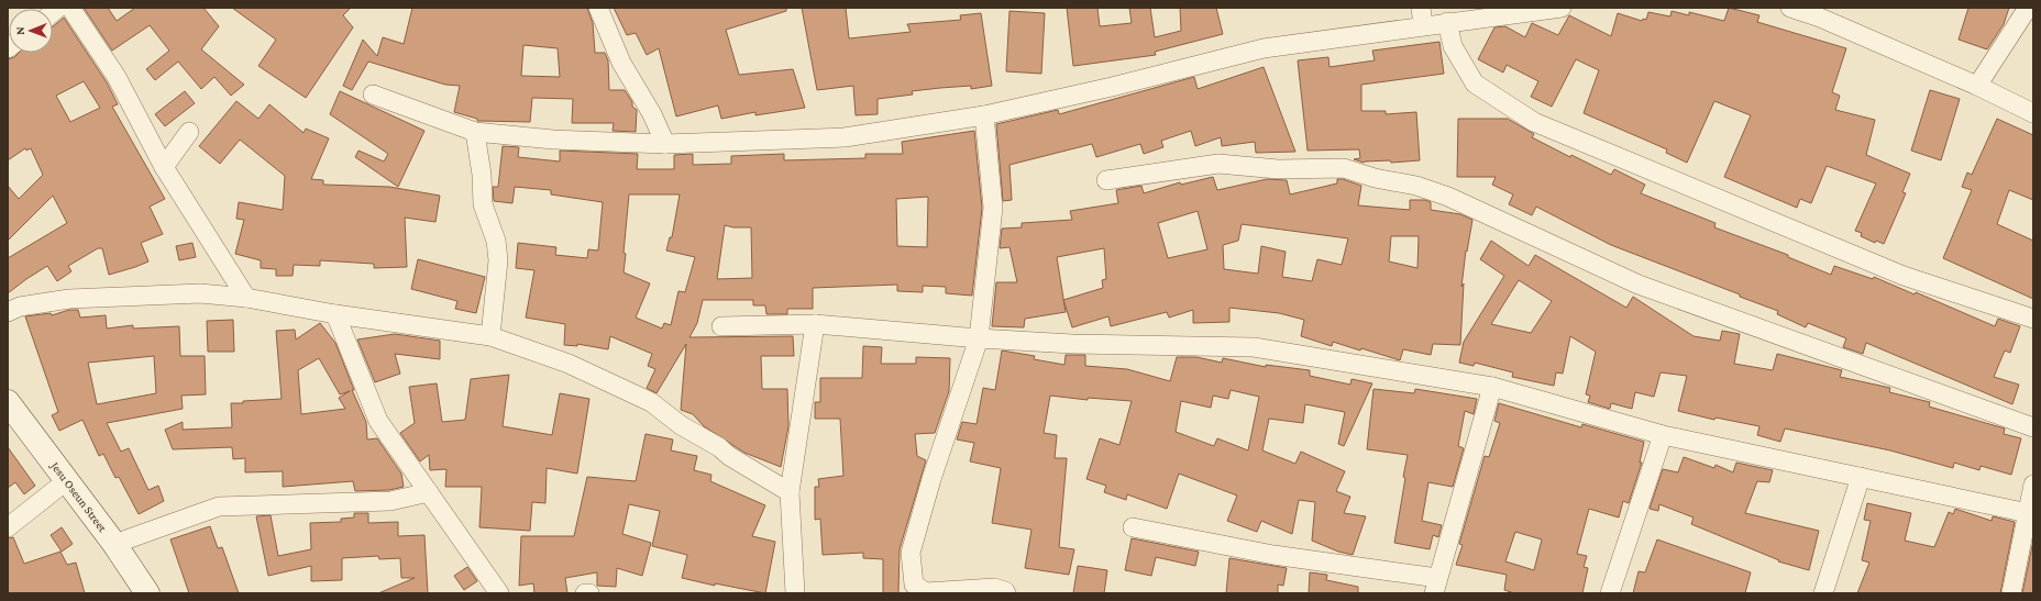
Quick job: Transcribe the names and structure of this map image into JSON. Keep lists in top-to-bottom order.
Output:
{
  "streets": {
    "main road": ["Jesu Oseun Street"]
  },
  "north": "left"
}
